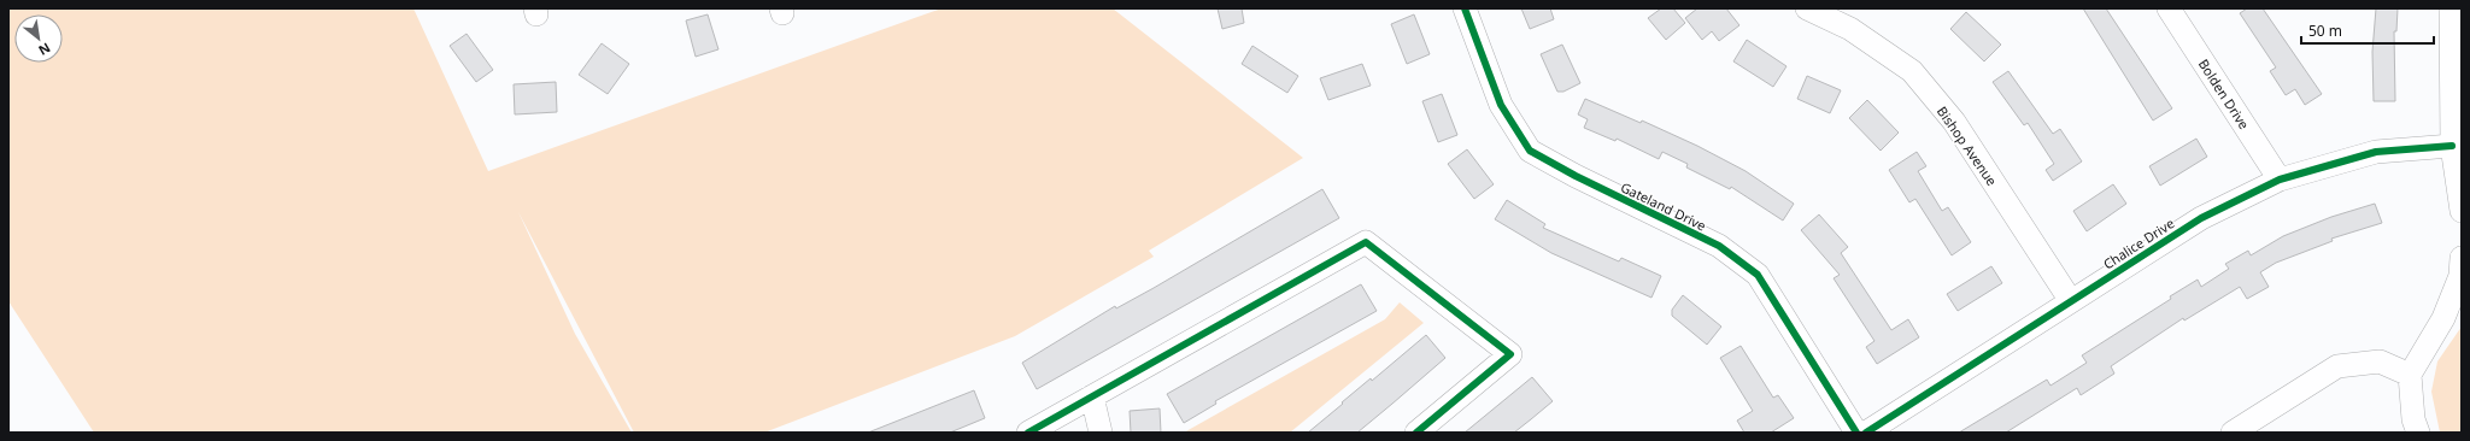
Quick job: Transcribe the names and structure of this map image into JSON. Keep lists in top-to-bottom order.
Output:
{
  "streets": {
    "street": [
      "Bolden Drive",
      "Bishop Avenue",
      "Gateland Drive",
      "Chalice Drive"
    ]
  },
  "crossings": [
    ["Bolden Drive", "Chalice Drive"],
    ["Bishop Avenue", "Chalice Drive"]
  ],
  "scale_bar": "50 m",
  "north": "bottom right"
}
